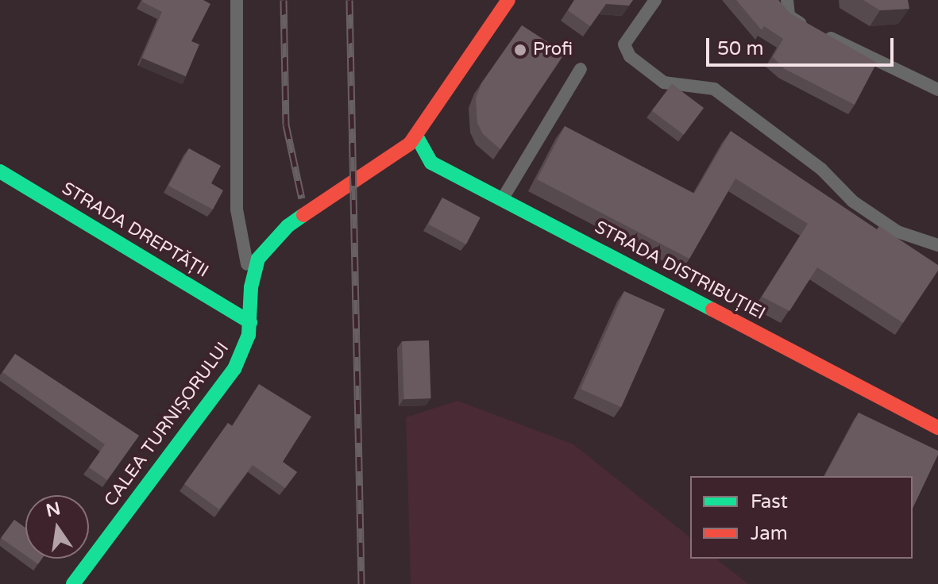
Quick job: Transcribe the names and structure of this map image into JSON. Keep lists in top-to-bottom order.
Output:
{
  "streets": {
    "street": ["STRADA DREPTĂȚII", "STRADA DISTRIBUȚIEI", "CALEA TURNIȘORULUI"]
  },
  "crossings": [
    ["STRADA DREPTĂȚII", "CALEA TURNIȘORULUI"],
    ["STRADA DISTRIBUȚIEI", "CALEA TURNIȘORULUI"]
  ],
  "places": ["Profi"],
  "legend": ["Fast", "Jam"],
  "scale_bar": "50 m",
  "north": "top"
}
